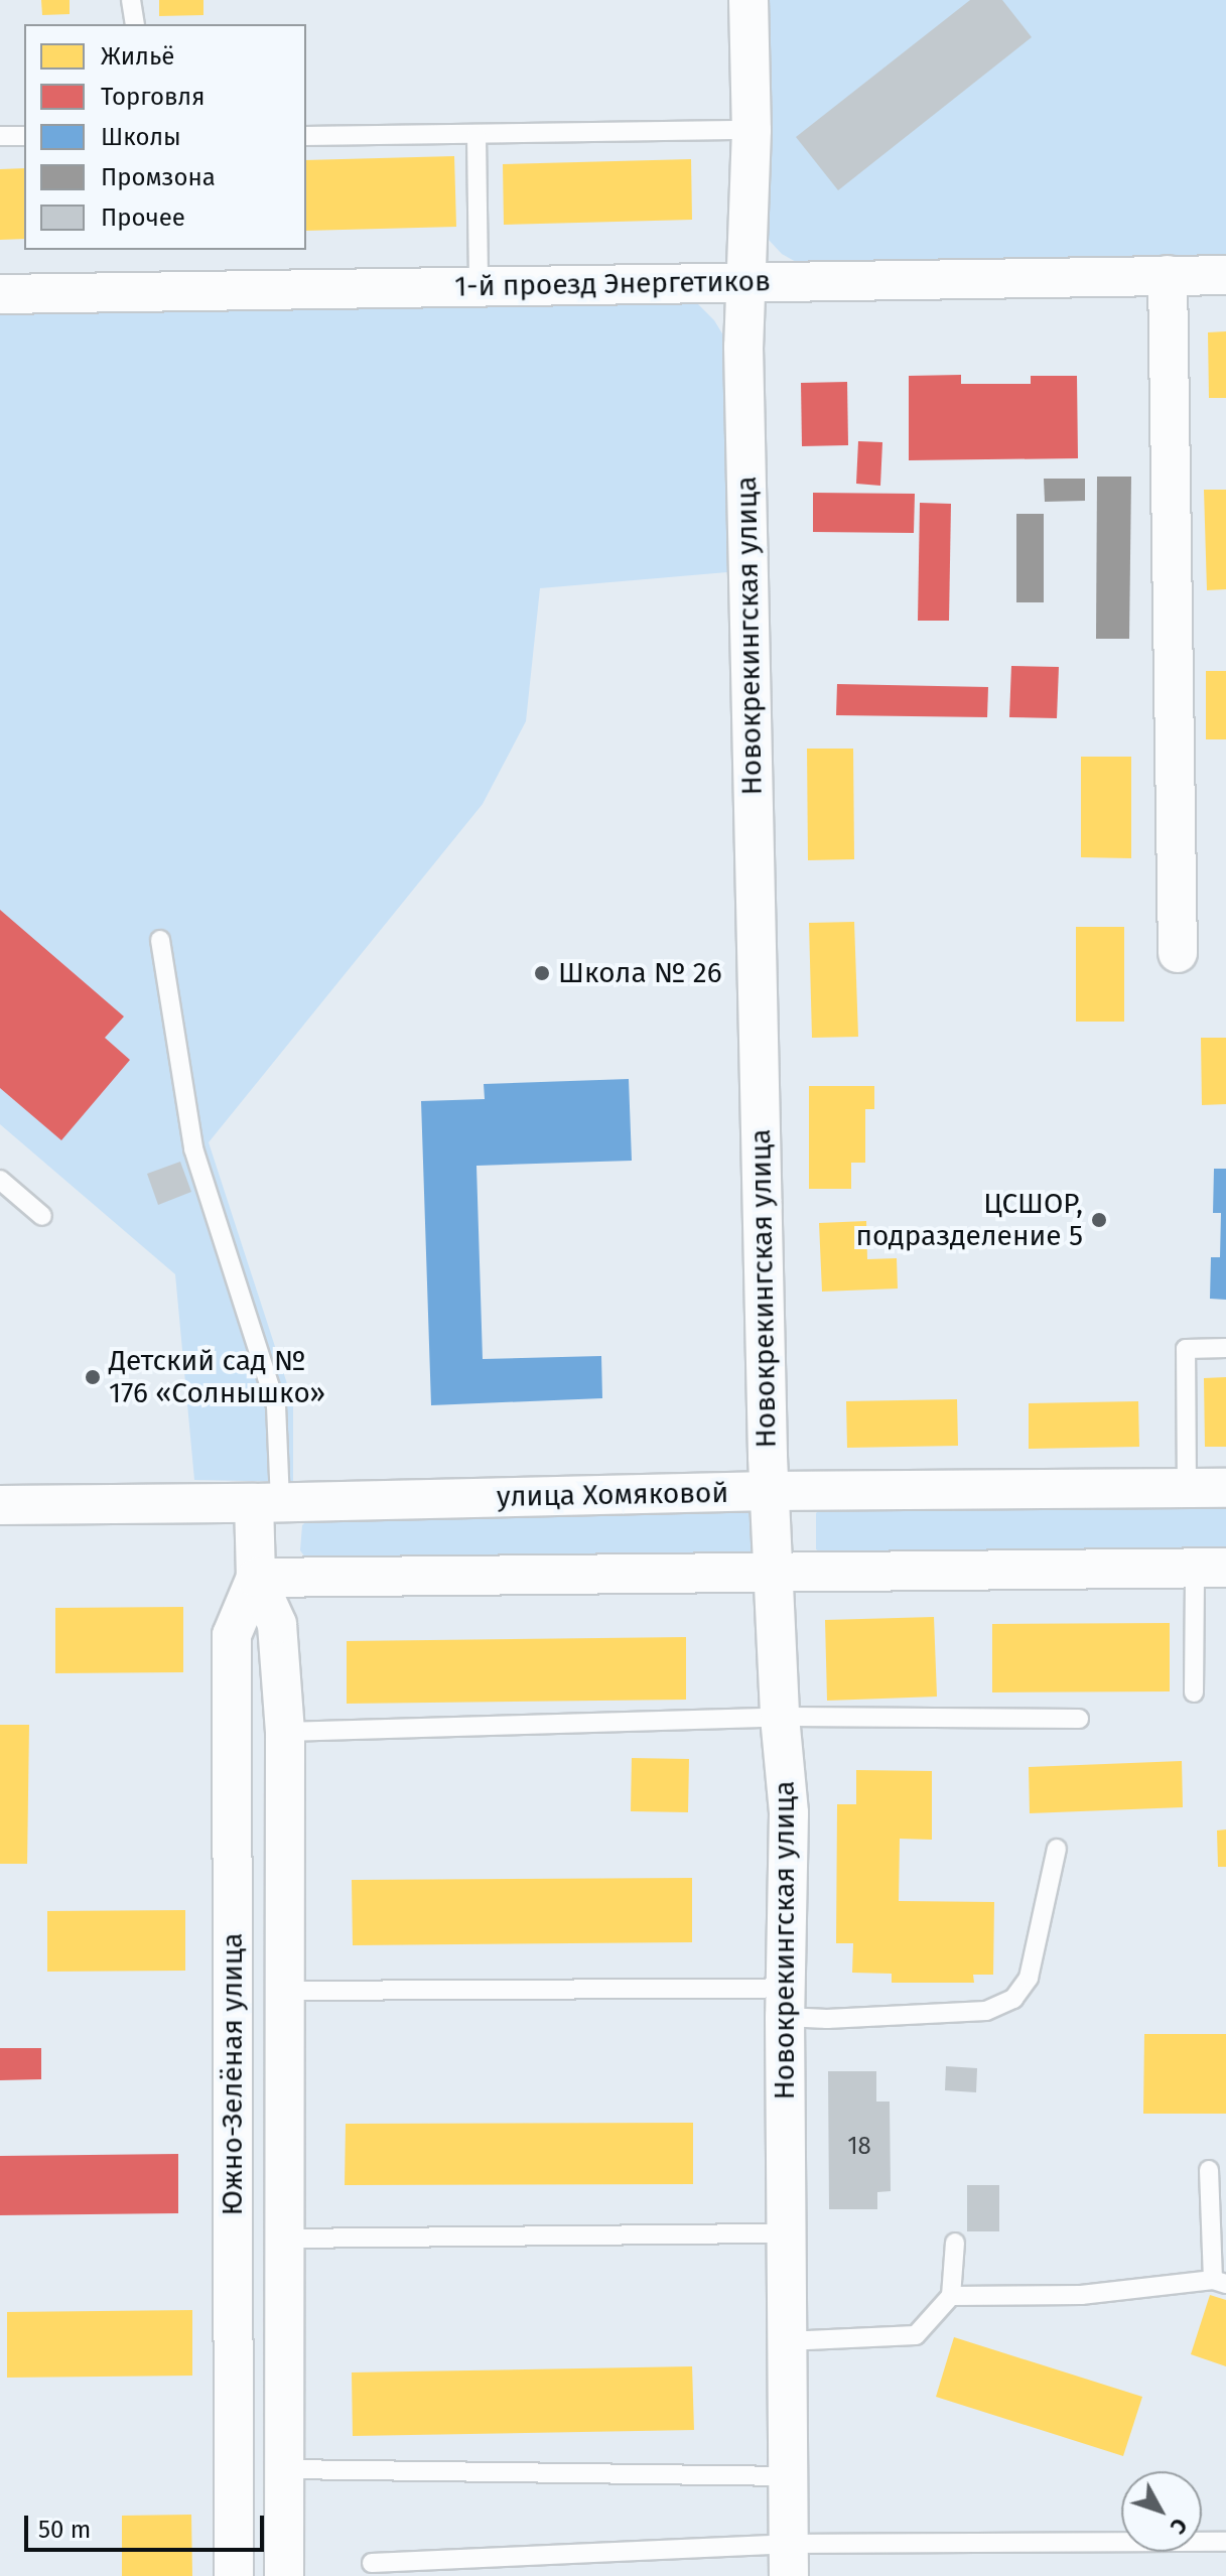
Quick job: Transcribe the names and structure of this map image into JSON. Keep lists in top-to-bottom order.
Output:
{
  "streets": {
    "street": [
      "1-й проезд Энергетиков",
      "Новокрекингская улица",
      "улица Хомяковой",
      "Южно-Зелёная улица"
    ]
  },
  "crossings": [
    ["1-й проезд Энергетиков", "Новокрекингская улица"],
    ["Новокрекингская улица", "улица Хомяковой"],
    ["улица Хомяковой", "Южно-Зелёная улица"]
  ],
  "places": ["Школа № 26", "ЦСШОР, подразделение 5", "Детский сад № 176 «Солнышко»"],
  "house_numbers": ["18"],
  "legend": [
    "Жильё",
    "Торговля",
    "Школы",
    "Промзона",
    "Прочее"
  ],
  "scale_bar": "50 m",
  "north": "bottom right"
}
